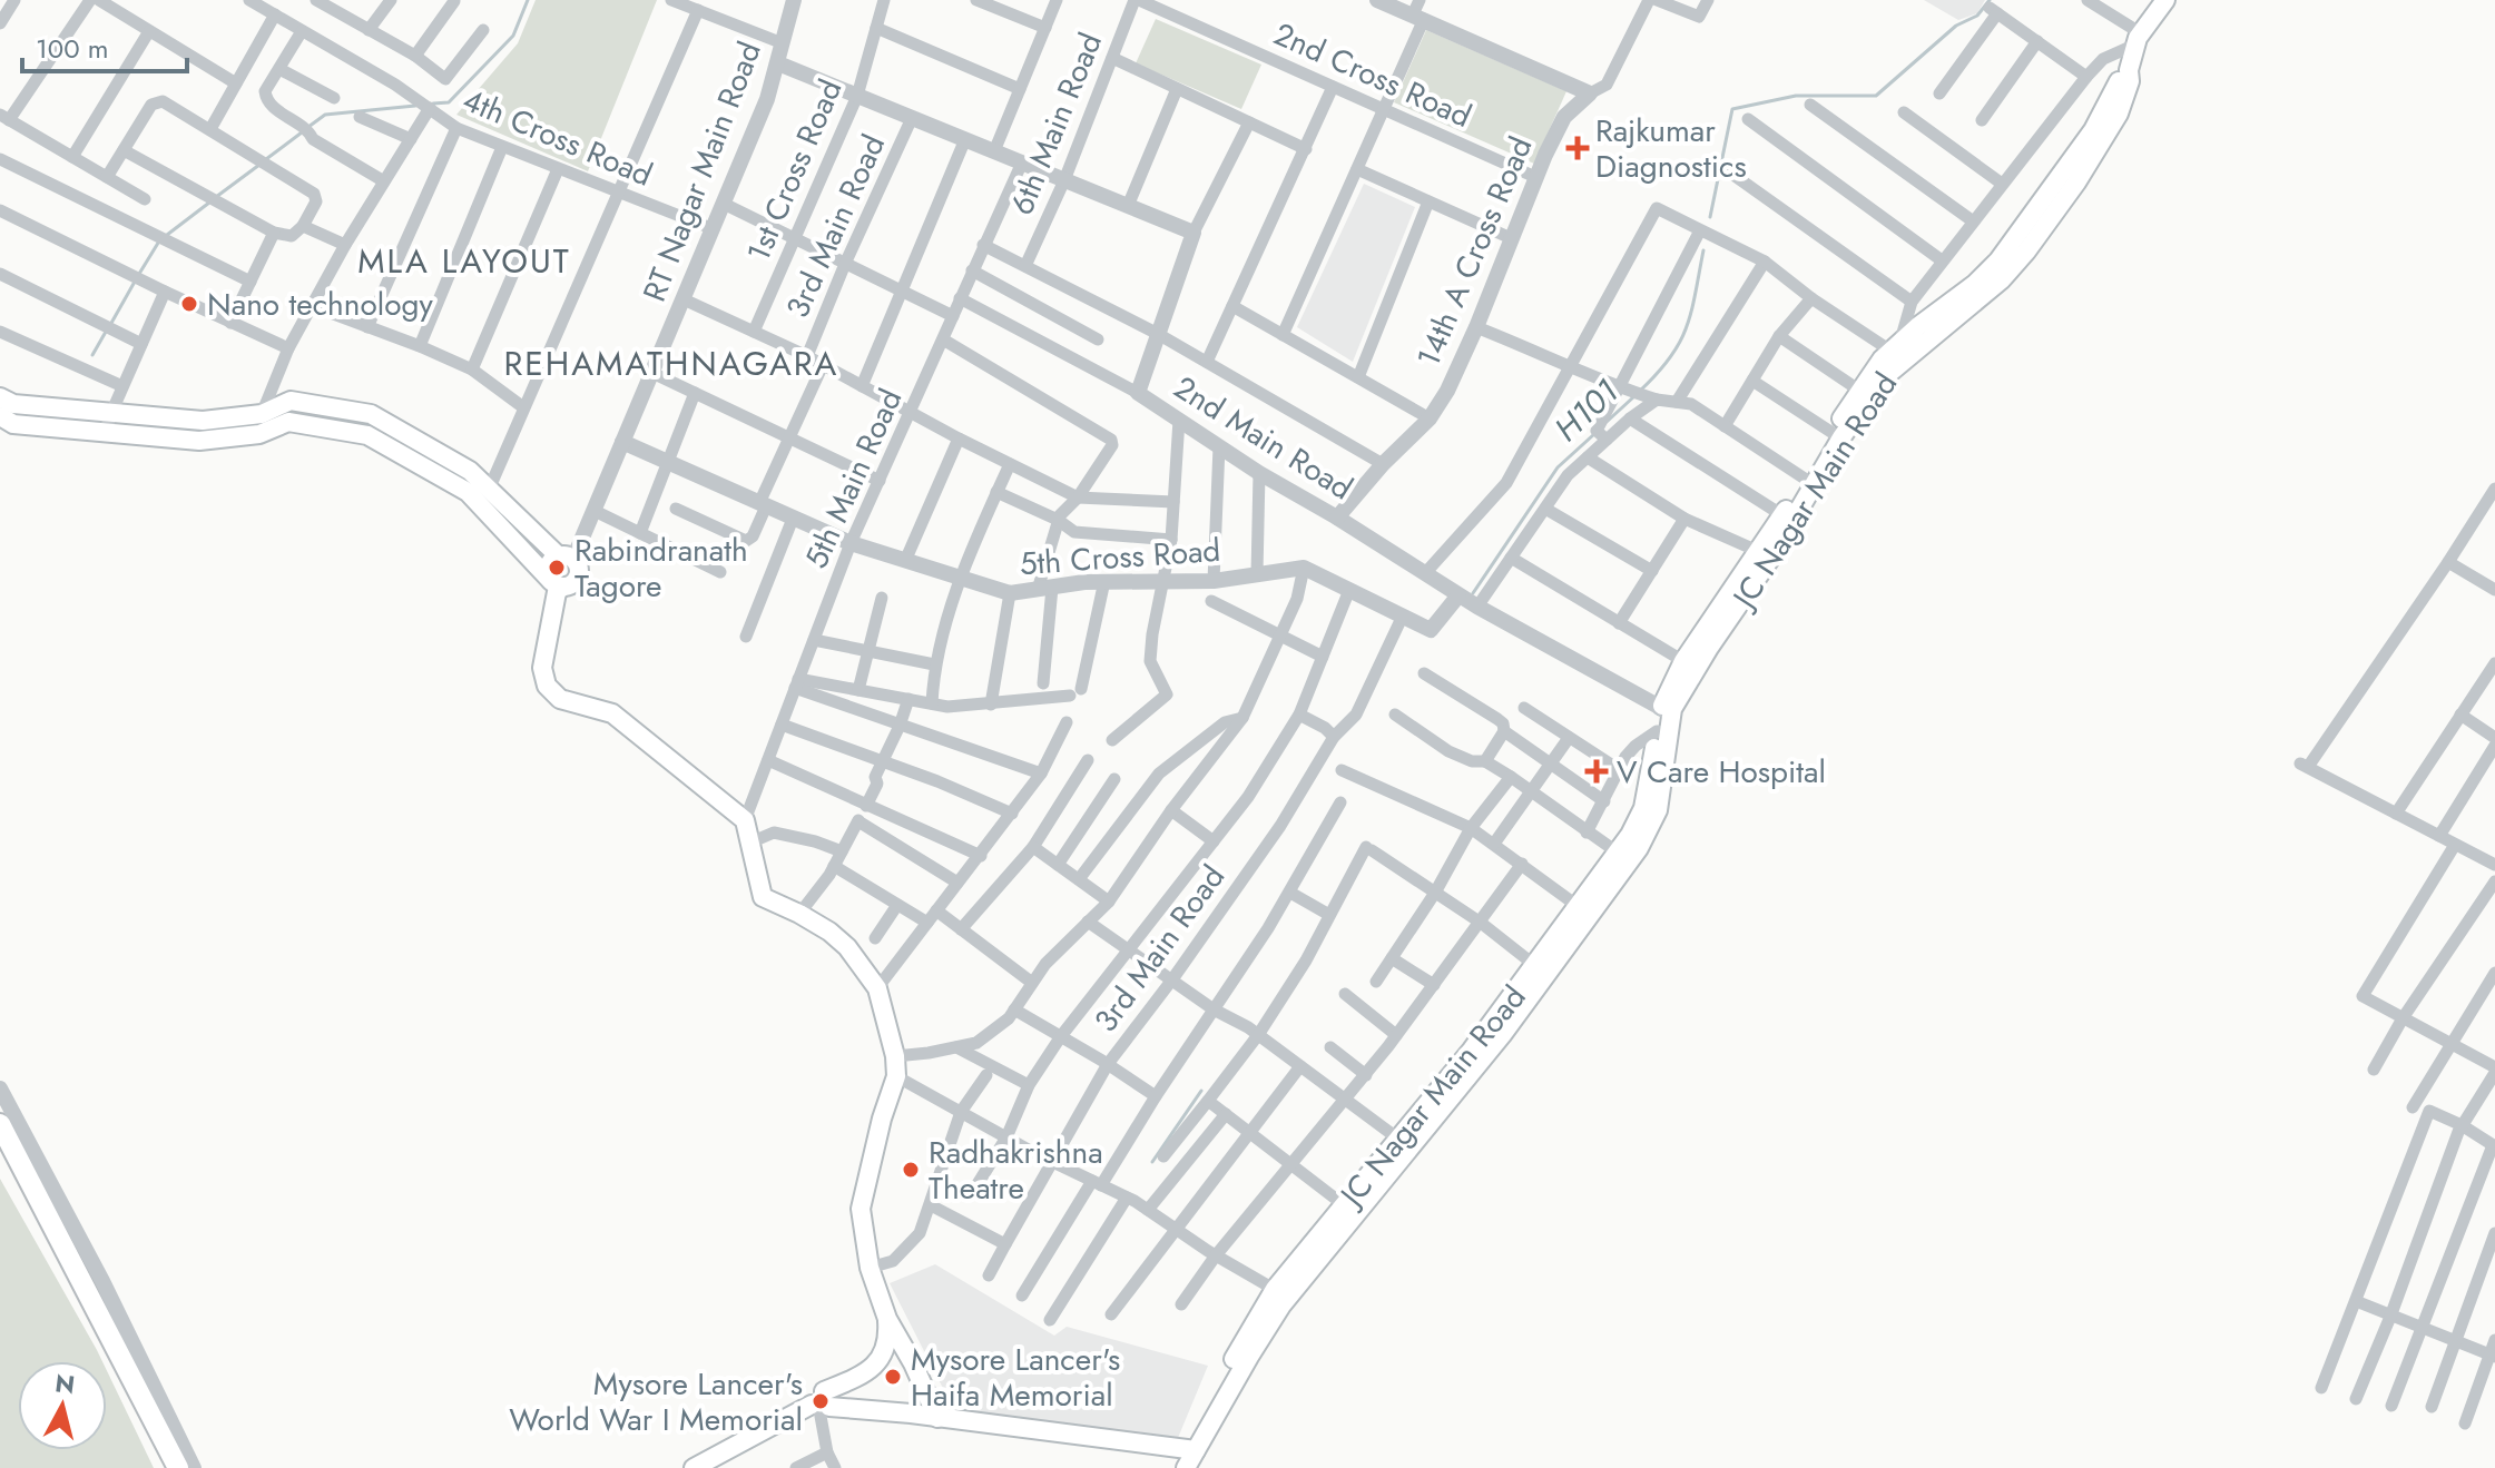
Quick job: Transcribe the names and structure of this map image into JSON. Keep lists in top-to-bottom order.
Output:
{
  "streets": {
    "main road": ["JC Nagar Main Road"],
    "street": [
      "2nd Cross Road",
      "6th Main Road",
      "4th Cross Road",
      "1st Cross Road",
      "RT Nagar Main Road",
      "3rd Main Road",
      "14th A Cross Road",
      "2nd Main Road",
      "5th Main Road",
      "5th Cross Road"
    ]
  },
  "crossings": [
    ["2nd Cross Road", "6th Main Road"],
    ["2nd Cross Road", "14th A Cross Road"],
    ["4th Cross Road", "RT Nagar Main Road"],
    ["RT Nagar Main Road", "5th Cross Road"],
    ["14th A Cross Road", "2nd Main Road"],
    ["2nd Main Road", "JC Nagar Main Road"],
    ["5th Main Road", "5th Cross Road"]
  ],
  "districts": ["MLA LAYOUT", "REHAMATHNAGARA"],
  "water": ["H101"],
  "places": {
    "health": ["Rajkumar Diagnostics", "V Care Hospital"],
    "other": [
      "Nano technology",
      "Rabindranath Tagore",
      "Radhakrishna Theatre",
      "Mysore Lancer's Haifa Memorial",
      "Mysore Lancer's World War I Memorial"
    ]
  },
  "scale_bar": "100 m",
  "north": "top"
}
